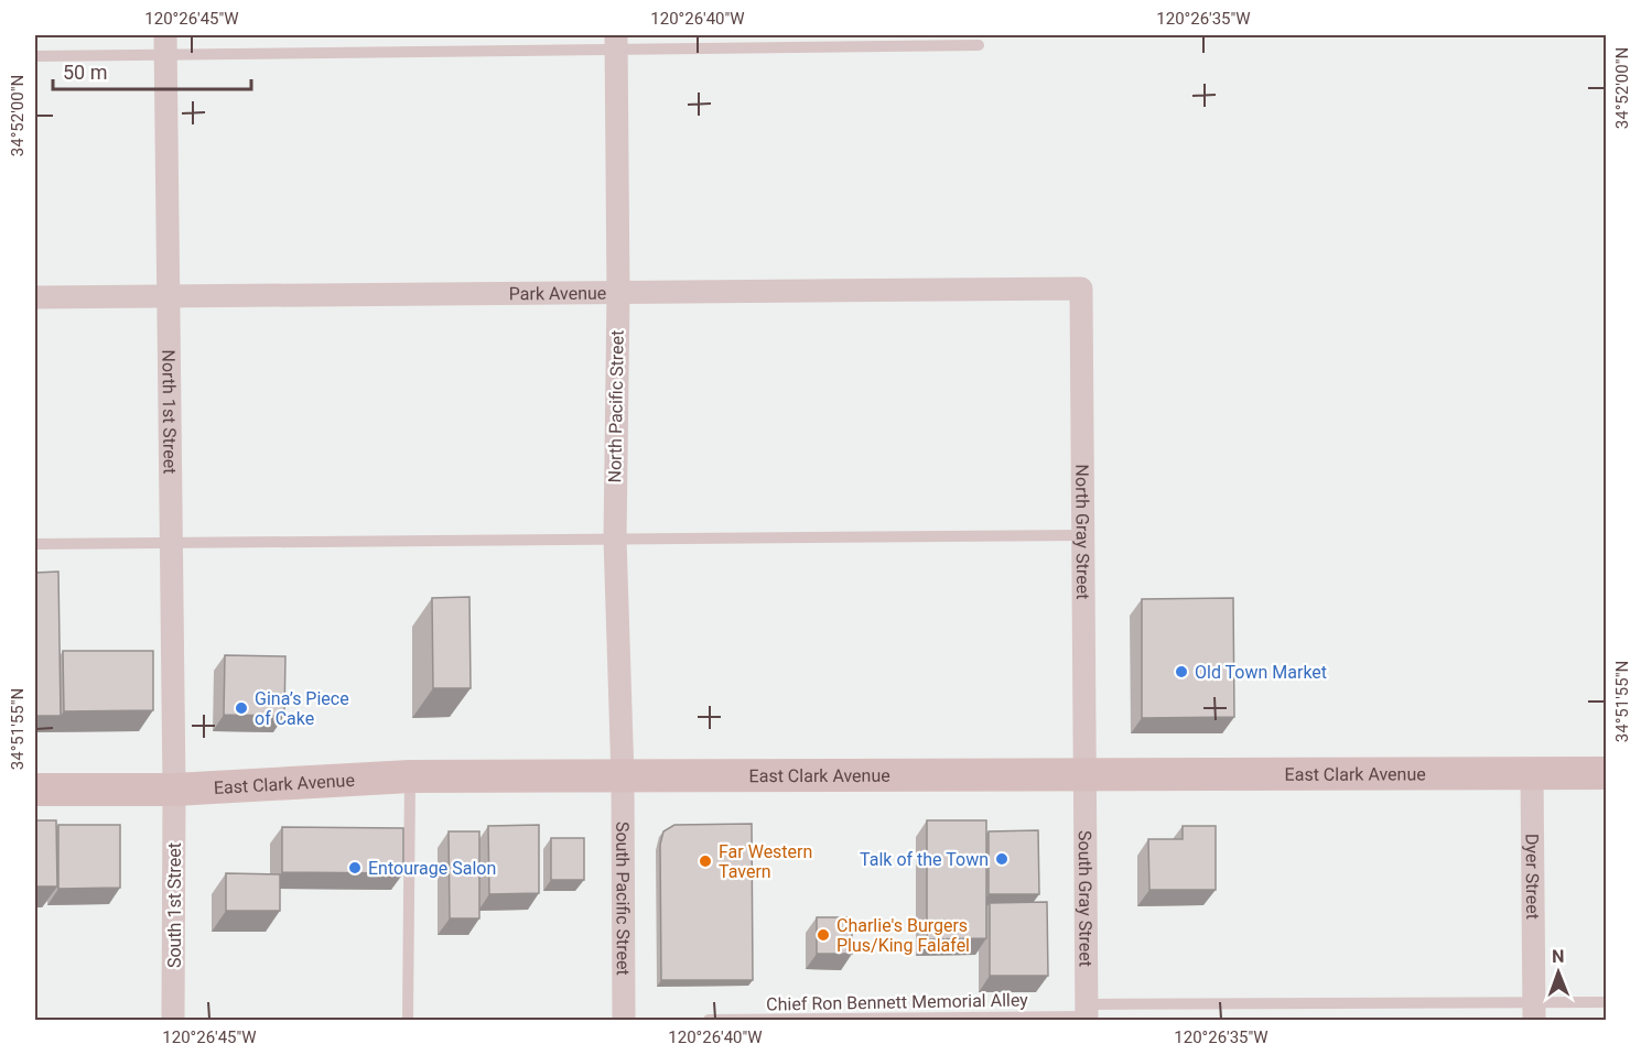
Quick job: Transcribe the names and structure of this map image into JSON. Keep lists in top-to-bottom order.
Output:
{
  "streets": {
    "main road": ["East Clark Avenue"],
    "street": [
      "Park Avenue",
      "North Pacific Street",
      "North 1st Street",
      "North Gray Street",
      "Dyer Street",
      "South Gray Street",
      "South Pacific Street",
      "South 1st Street"
    ],
    "lane": ["Chief Ron Bennett Memorial Alley"]
  },
  "crossings": [
    ["Park Avenue", "North Pacific Street"],
    ["Park Avenue", "North 1st Street"],
    ["Park Avenue", "North Gray Street"],
    ["North Pacific Street", "East Clark Avenue"],
    ["North Pacific Street", "South Pacific Street"],
    ["North 1st Street", "East Clark Avenue"],
    ["North 1st Street", "South 1st Street"],
    ["North Gray Street", "East Clark Avenue"],
    ["North Gray Street", "South Gray Street"],
    ["East Clark Avenue", "Dyer Street"],
    ["East Clark Avenue", "South Gray Street"],
    ["East Clark Avenue", "South Pacific Street"],
    ["East Clark Avenue", "South 1st Street"],
    ["Dyer Street", "Chief Ron Bennett Memorial Alley"],
    ["South Gray Street", "Chief Ron Bennett Memorial Alley"]
  ],
  "places": [
    "Old Town Market",
    "Gina’s Piece of Cake",
    "Talk of the Town",
    "Far Western Tavern",
    "Entourage Salon",
    "Charlie's Burgers Plus/King Falafel"
  ],
  "scale_bar": "50 m",
  "north": "top",
  "coordinates": [
    "120°26'45\"W",
    "120°26'40\"W",
    "120°26'35\"W",
    "34°52'00\"N",
    "34°51'55\"N"
  ]
}
